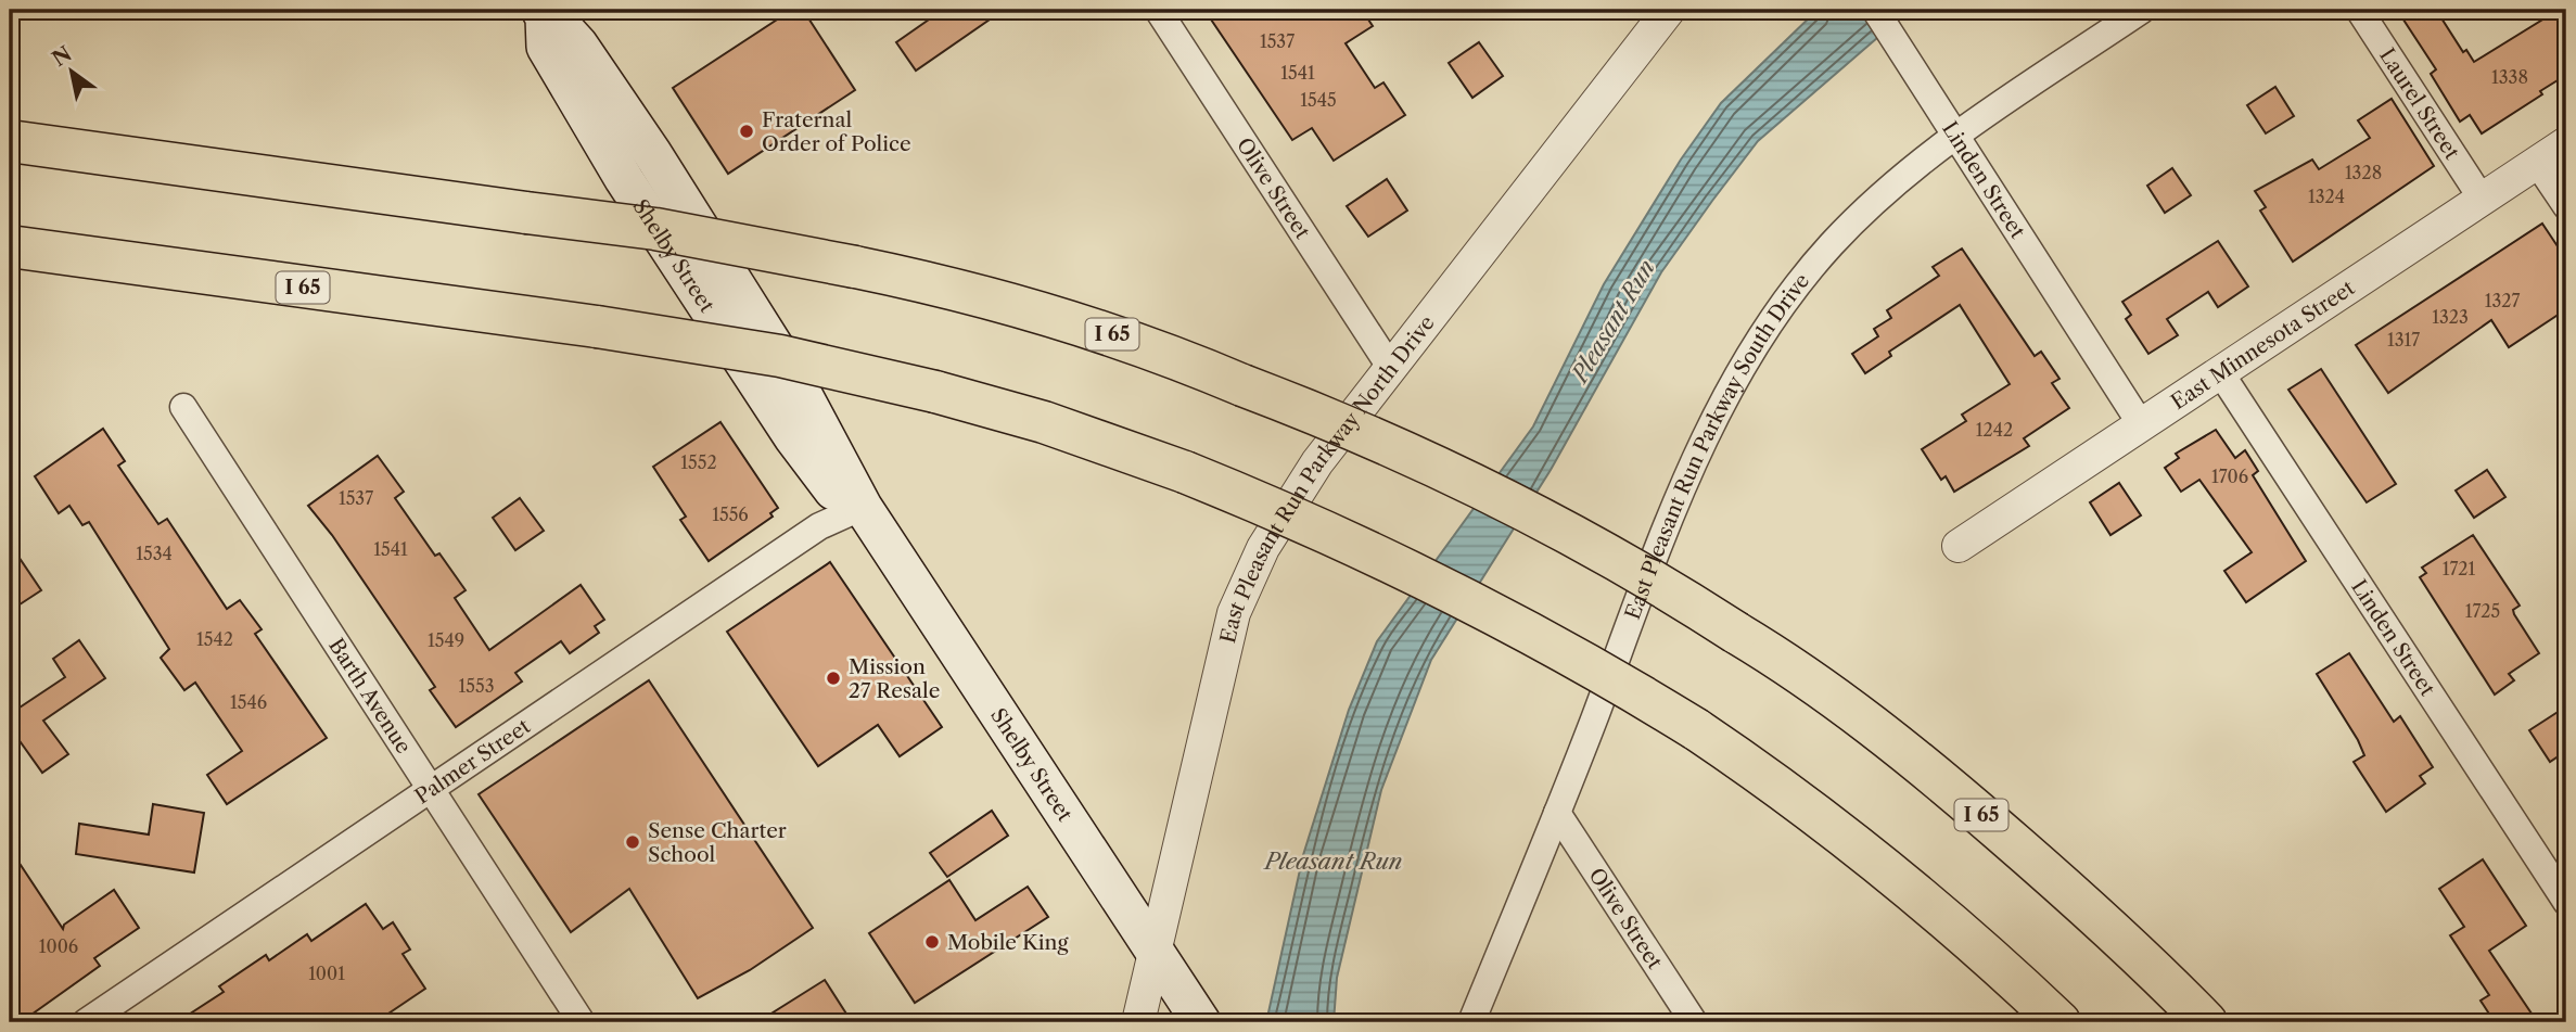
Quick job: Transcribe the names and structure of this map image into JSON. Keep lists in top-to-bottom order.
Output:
{
  "streets": {
    "highway": ["I 65"],
    "main road": ["Shelby Street"],
    "street": [
      "Laurel Street",
      "Linden Street",
      "Olive Street",
      "East Minnesota Street",
      "East Pleasant Run Parkway South Drive",
      "East Pleasant Run Parkway North Drive",
      "Barth Avenue",
      "Palmer Street"
    ]
  },
  "crossings": [
    ["Laurel Street", "East Minnesota Street"],
    ["Linden Street", "East Minnesota Street"],
    ["Linden Street", "East Pleasant Run Parkway South Drive"],
    ["Olive Street", "East Pleasant Run Parkway South Drive"],
    ["Olive Street", "East Pleasant Run Parkway North Drive"],
    ["Shelby Street", "East Pleasant Run Parkway North Drive"],
    ["Shelby Street", "Palmer Street"],
    ["Barth Avenue", "Palmer Street"]
  ],
  "water": ["Pleasant Run"],
  "places": [
    "Fraternal Order of Police",
    "Mission 27 Resale",
    "Sense Charter School",
    "Mobile King"
  ],
  "house_numbers": [
    "1537",
    "1541",
    "1338",
    "1545",
    "1328",
    "1324",
    "1327",
    "1323",
    "1317",
    "1242",
    "1552",
    "1706",
    "1537",
    "1556",
    "1541",
    "1534",
    "1721",
    "1725",
    "1542",
    "1549",
    "1553",
    "1546",
    "1006",
    "1001"
  ],
  "north": "top left"
}
